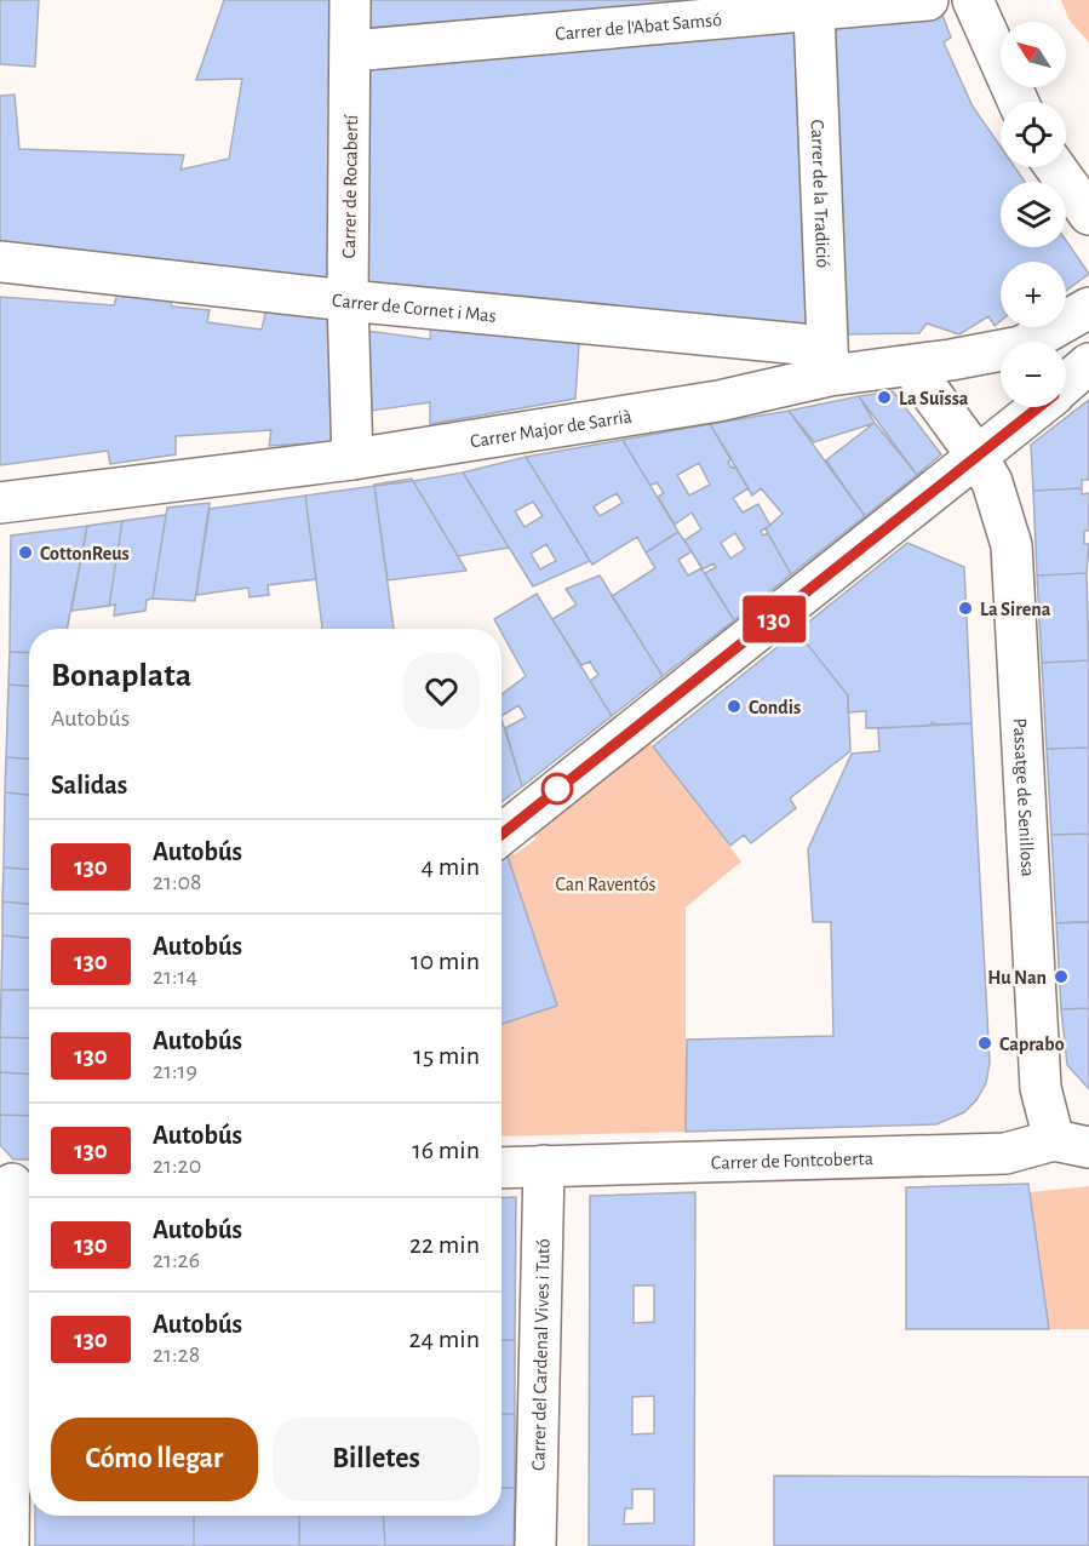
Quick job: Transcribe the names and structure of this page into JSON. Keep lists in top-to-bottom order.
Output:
{
  "streets": {
    "street": [
      "Carrer de l'Abat Samsó",
      "Carrer de Rocabertí",
      "Carrer de la Tradició",
      "Carrer de Cornet i Mas",
      "Carrer Major de Sarrià",
      "Passatge de Senillosa",
      "Carrer de Fontcoberta",
      "Carrer del Cardenal Vives i Tutó"
    ]
  },
  "crossings": [
    ["Carrer de l'Abat Samsó", "Carrer de Rocabertí"],
    ["Carrer de l'Abat Samsó", "Carrer de la Tradició"],
    ["Carrer de Rocabertí", "Carrer de Cornet i Mas"],
    ["Carrer de Rocabertí", "Carrer Major de Sarrià"],
    ["Carrer de la Tradició", "Carrer de Cornet i Mas"],
    ["Carrer de la Tradició", "Carrer Major de Sarrià"],
    ["Carrer de Cornet i Mas", "Carrer Major de Sarrià"],
    ["Carrer Major de Sarrià", "Passatge de Senillosa"],
    ["Passatge de Senillosa", "Carrer de Fontcoberta"],
    ["Carrer de Fontcoberta", "Carrer del Cardenal Vives i Tutó"]
  ],
  "parks": ["Can Raventós"],
  "places": [
    "La Suïssa",
    "CottonReus",
    "La Sirena",
    "Condis",
    "Hu Nan",
    "Caprabo"
  ],
  "lines": ["bus line 130"],
  "north": "top left",
  "page": {
    "on_map": "130",
    "map_buttons": ["+", "−"],
    "heading": [
      ["Bonaplata", "Autobús"],
      "Salidas"
    ],
    "list": [
      {
        "mark": "130",
        "name": "Autobús",
        "note": "21:08",
        "value": "4 min"
      },
      {
        "mark": "130",
        "name": "Autobús",
        "note": "21:14",
        "value": "10 min"
      },
      {
        "mark": "130",
        "name": "Autobús",
        "note": "21:19",
        "value": "15 min"
      },
      {
        "mark": "130",
        "name": "Autobús",
        "note": "21:20",
        "value": "16 min"
      },
      {
        "mark": "130",
        "name": "Autobús",
        "note": "21:26",
        "value": "22 min"
      },
      {
        "mark": "130",
        "name": "Autobús",
        "note": "21:28",
        "value": "24 min"
      }
    ],
    "buttons": ["Cómo llegar", "Billetes"]
  }
}
